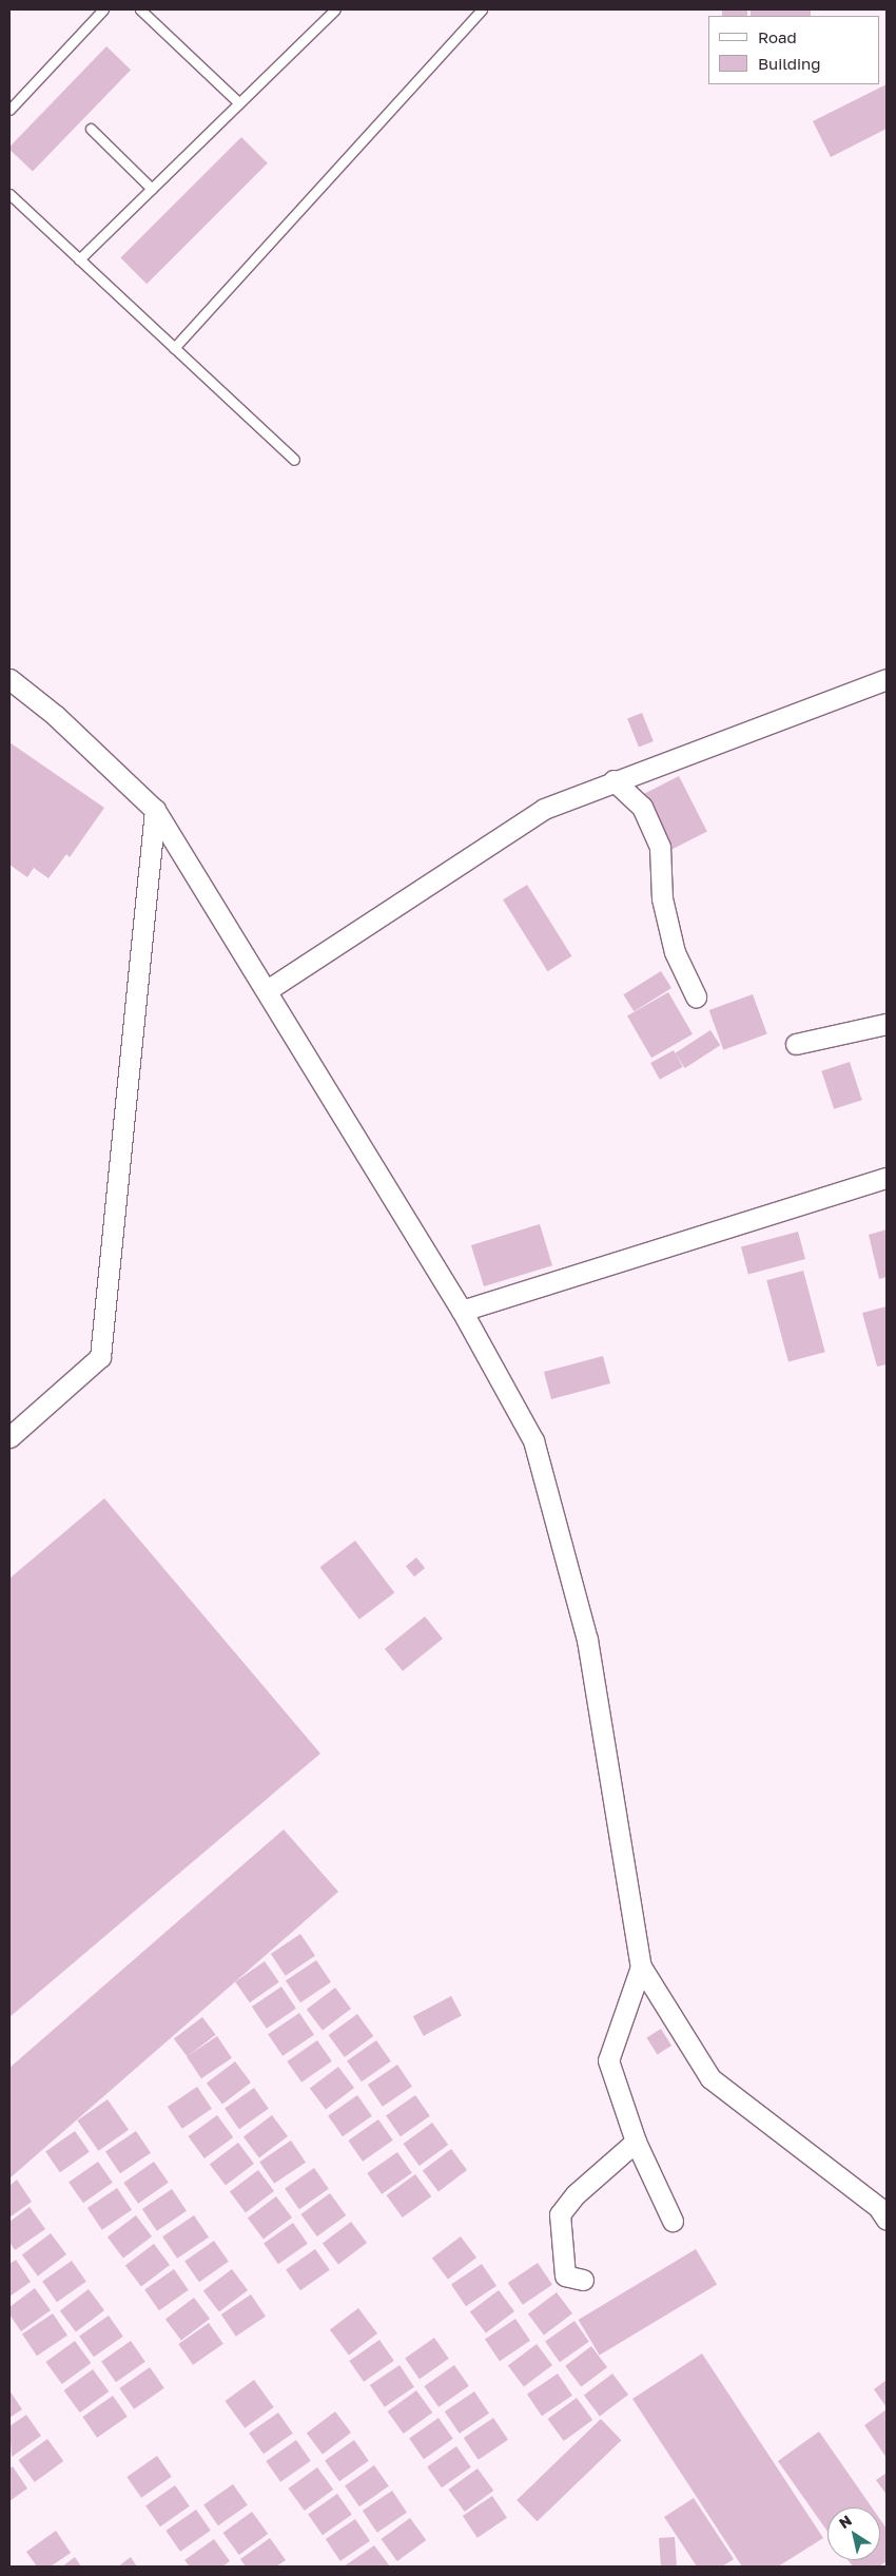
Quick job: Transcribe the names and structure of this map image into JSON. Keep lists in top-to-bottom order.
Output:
{
  "legend": ["Road", "Building"],
  "north": "top left"
}
